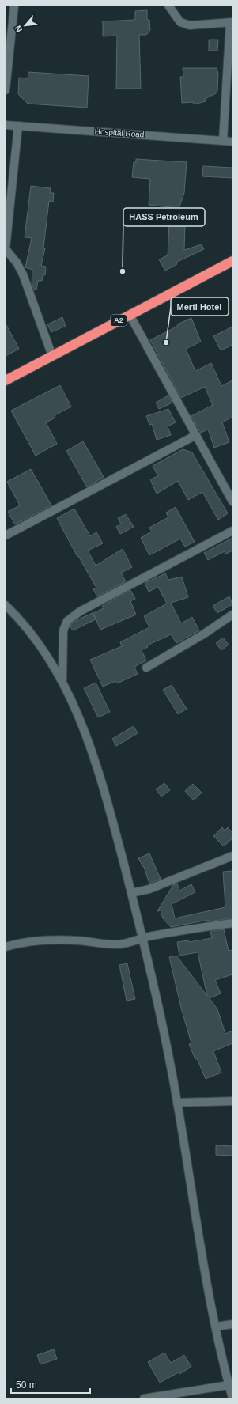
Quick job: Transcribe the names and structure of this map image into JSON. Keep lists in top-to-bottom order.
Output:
{
  "streets": {
    "highway": ["A2"],
    "street": ["Hospital Road"]
  },
  "places": ["HASS Petroleum", "Merti Hotel"],
  "scale_bar": "50 m",
  "north": "bottom left"
}
